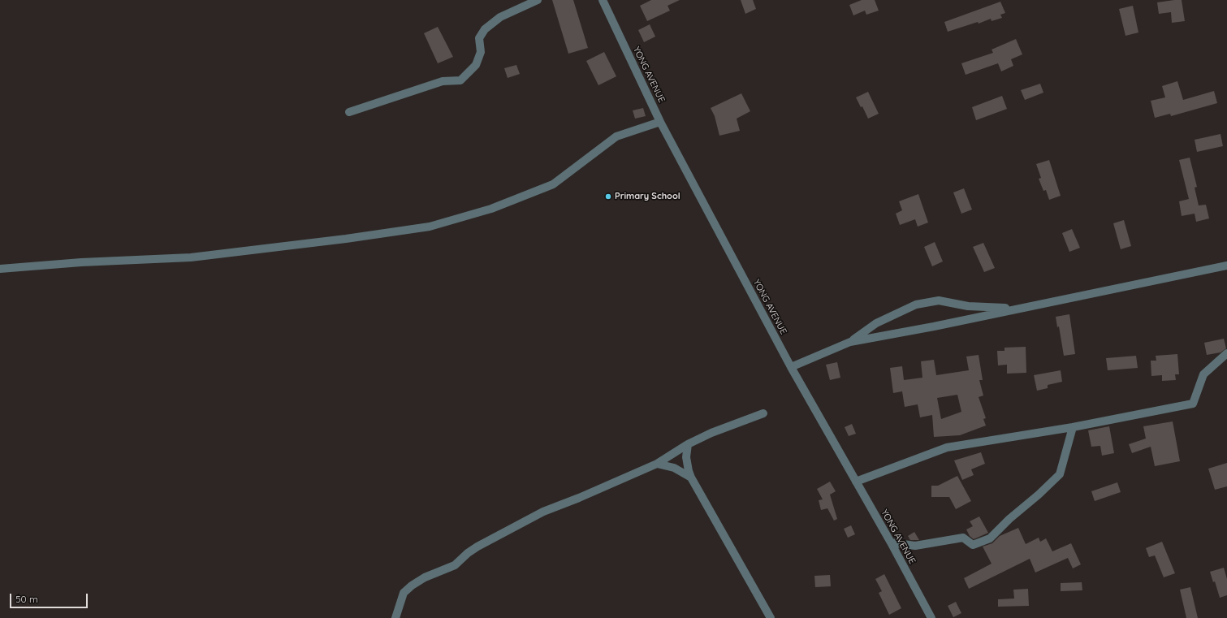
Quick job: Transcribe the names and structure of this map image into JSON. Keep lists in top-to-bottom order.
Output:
{
  "streets": {
    "street": ["YONG AVENUE"]
  },
  "places": ["Primary School"],
  "scale_bar": "50 m"
}
